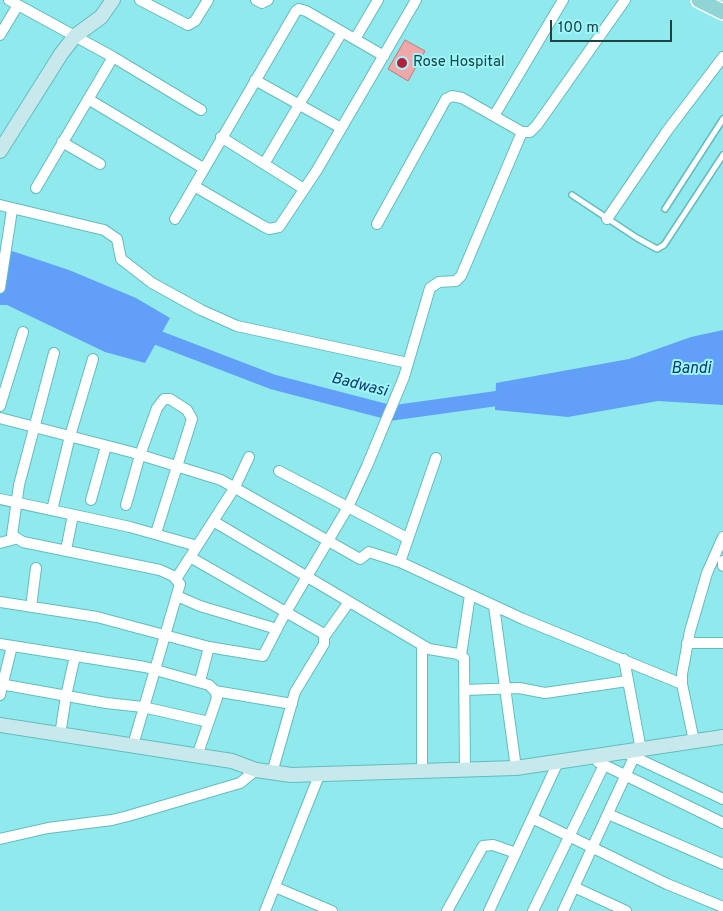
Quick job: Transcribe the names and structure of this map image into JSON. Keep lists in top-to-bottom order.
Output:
{
  "water": ["Bandi", "Badwasi"],
  "places": ["Rose Hospital"],
  "scale_bar": "100 m"
}
